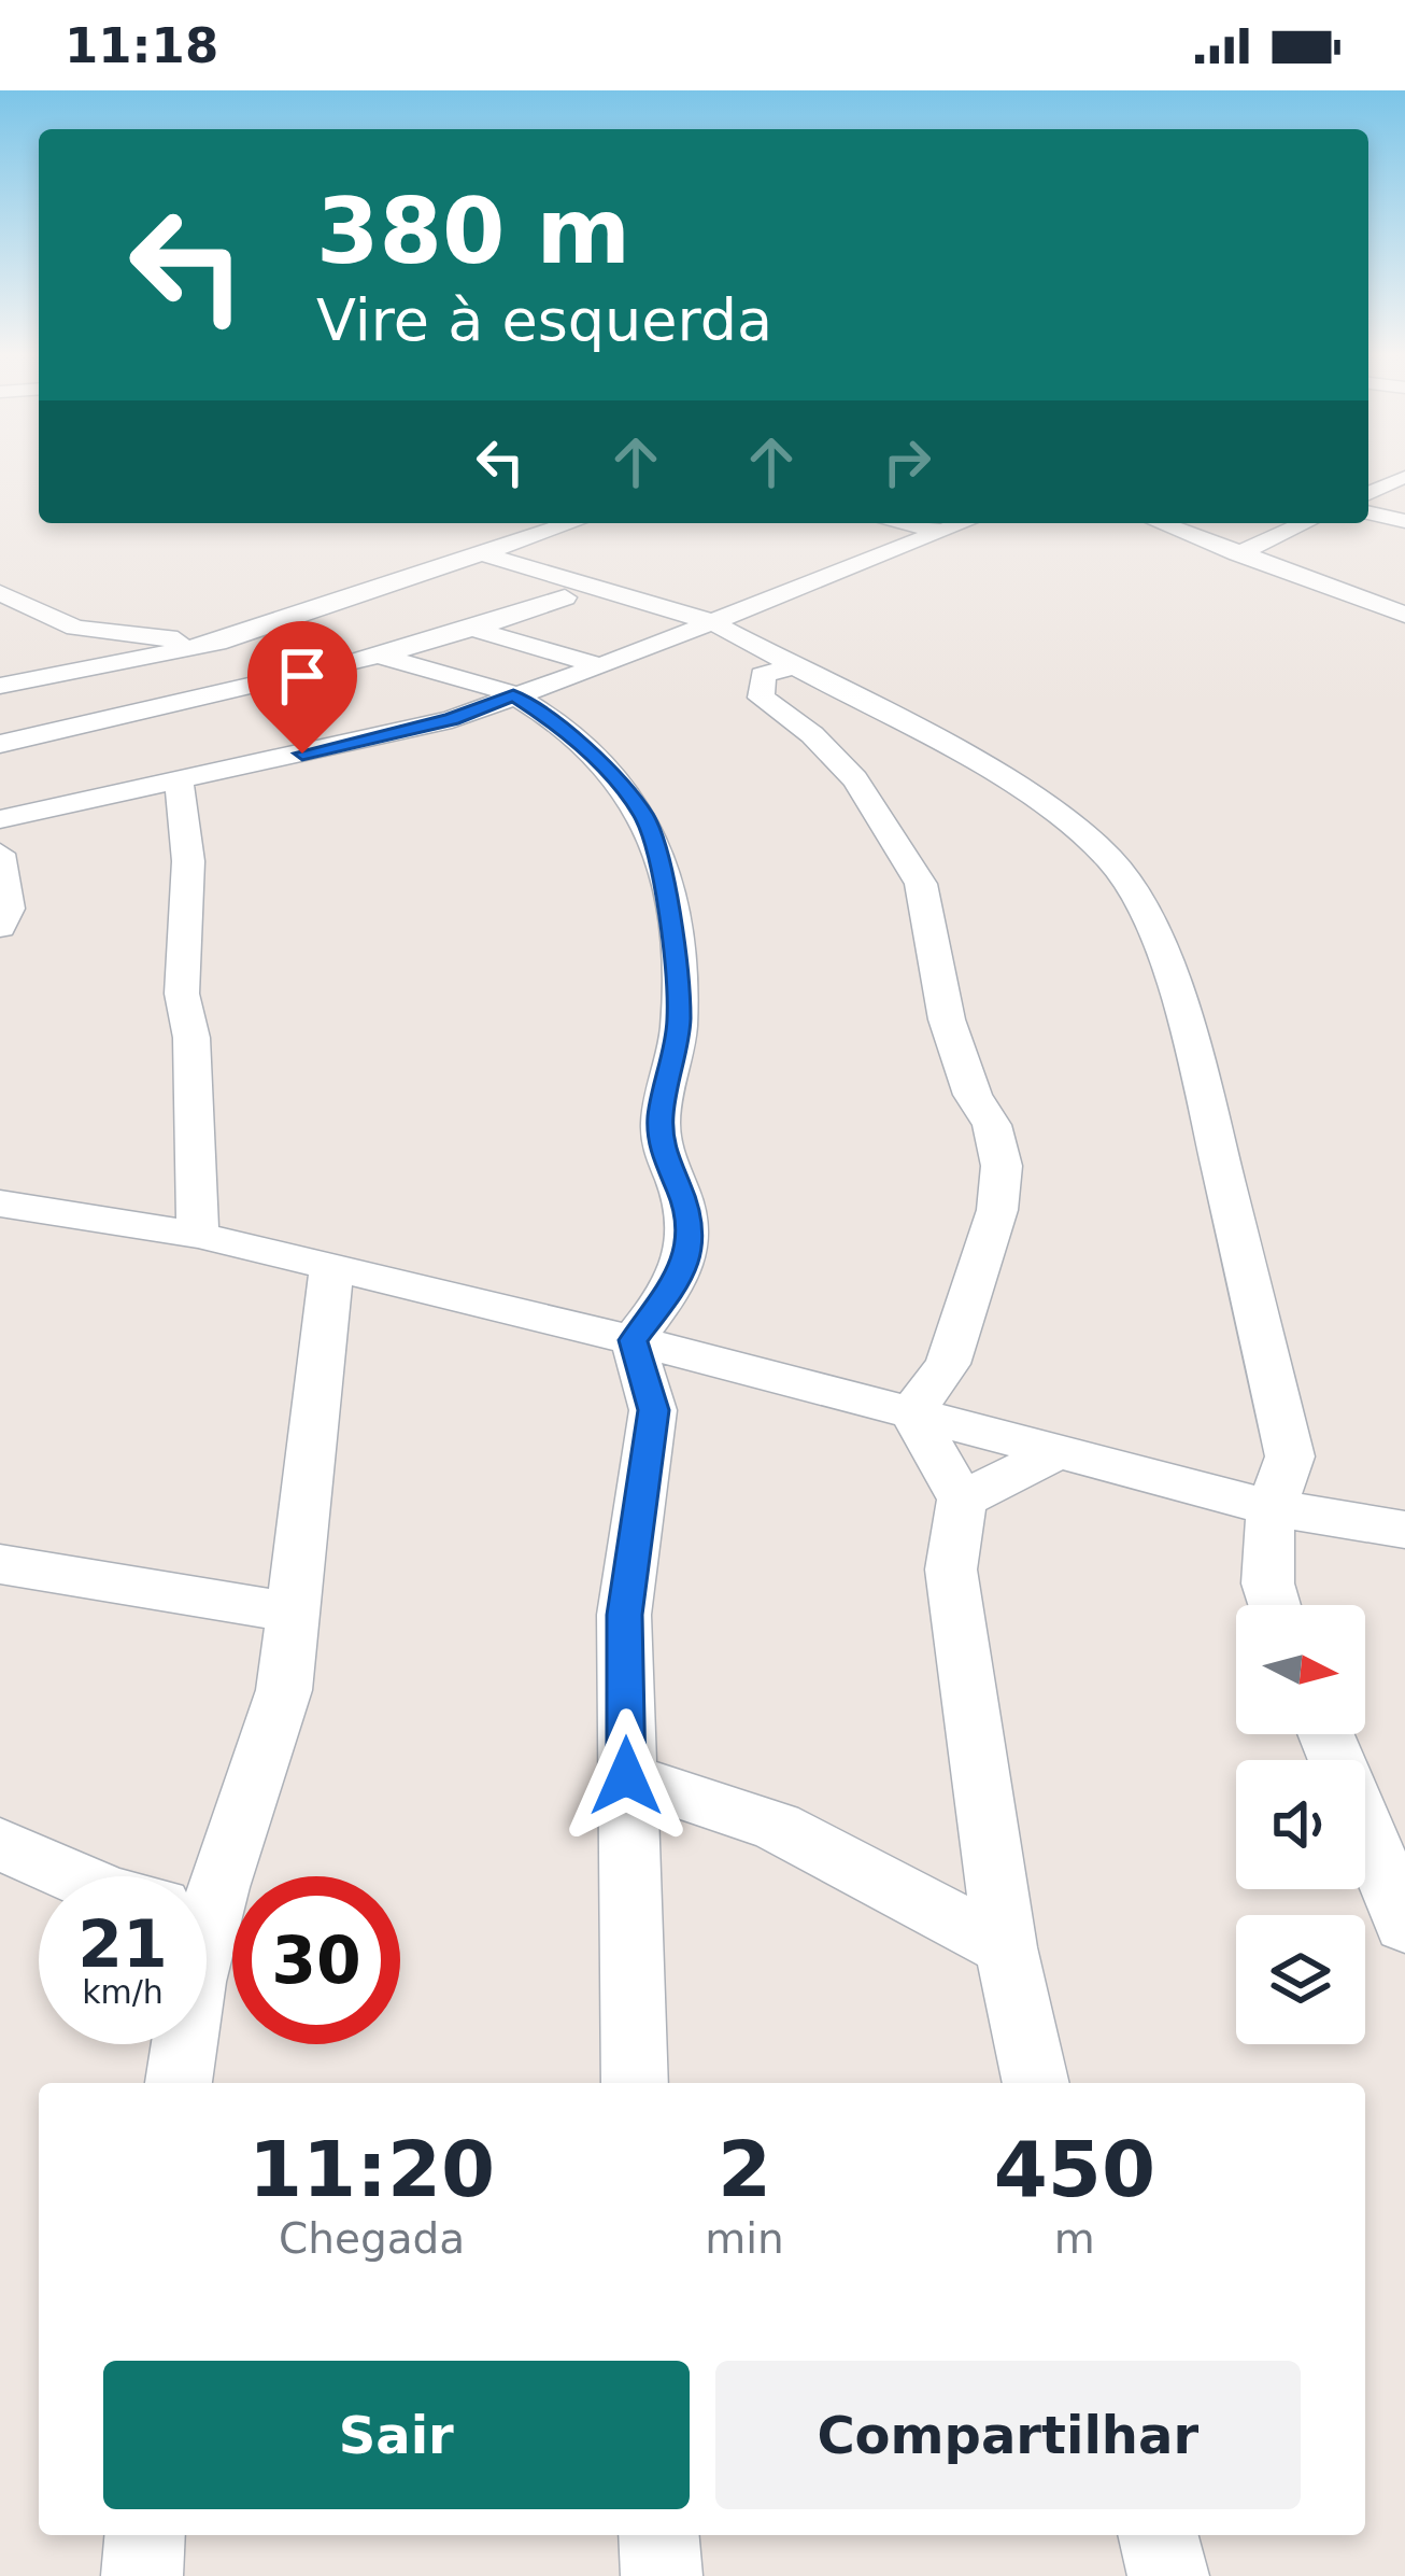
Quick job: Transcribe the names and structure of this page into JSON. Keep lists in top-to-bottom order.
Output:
{
  "north": "right",
  "page": {
    "status": "11:18",
    "turn": ["380 m", "Vire à esquerda"],
    "speed": "21 km/h",
    "limit": "30",
    "eta": [
      "11:20",
      "Chegada",
      "2",
      "min",
      "450",
      "m"
    ],
    "buttons": ["Sair", "Compartilhar"]
  }
}
